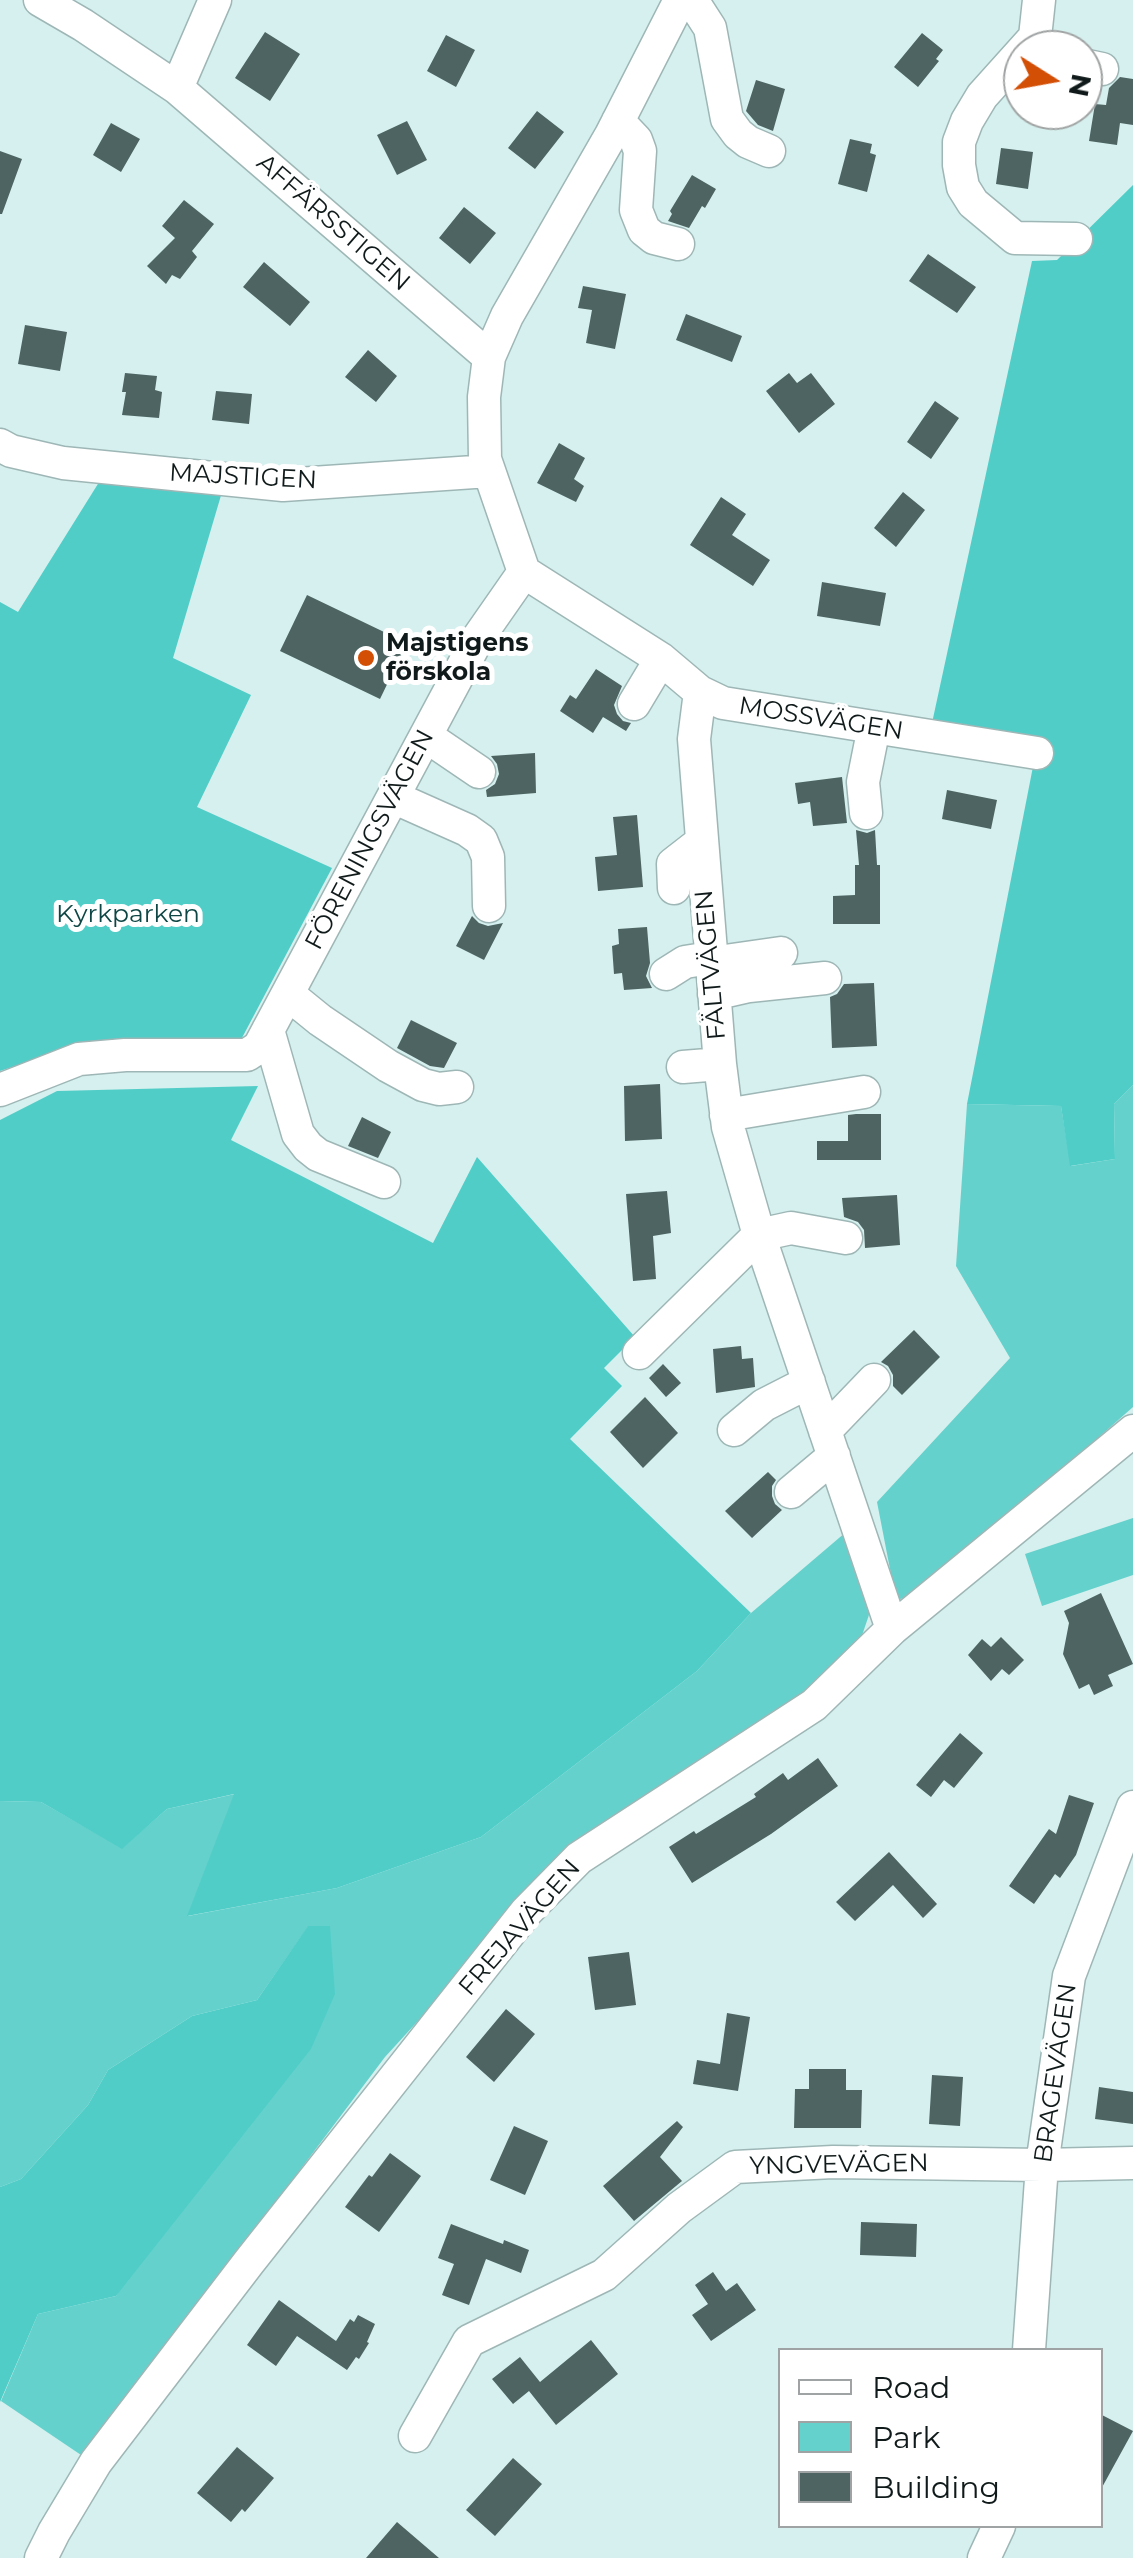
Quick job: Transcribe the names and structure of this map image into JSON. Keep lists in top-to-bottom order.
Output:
{
  "streets": {
    "street": [
      "AFFÄRSSTIGEN",
      "MAJSTIGEN",
      "MOSSVÄGEN",
      "FÖRENINGSVÄGEN",
      "FÄLTVÄGEN",
      "FREJAVÄGEN",
      "BRAGEVÄGEN",
      "YNGVEVÄGEN"
    ]
  },
  "crossings": [
    ["MOSSVÄGEN", "FÖRENINGSVÄGEN"],
    ["MOSSVÄGEN", "FÄLTVÄGEN"],
    ["FÄLTVÄGEN", "FREJAVÄGEN"],
    ["BRAGEVÄGEN", "YNGVEVÄGEN"]
  ],
  "parks": ["Kyrkparken"],
  "places": ["Majstigens förskola"],
  "legend": ["Road", "Park", "Building"],
  "north": "right"
}
